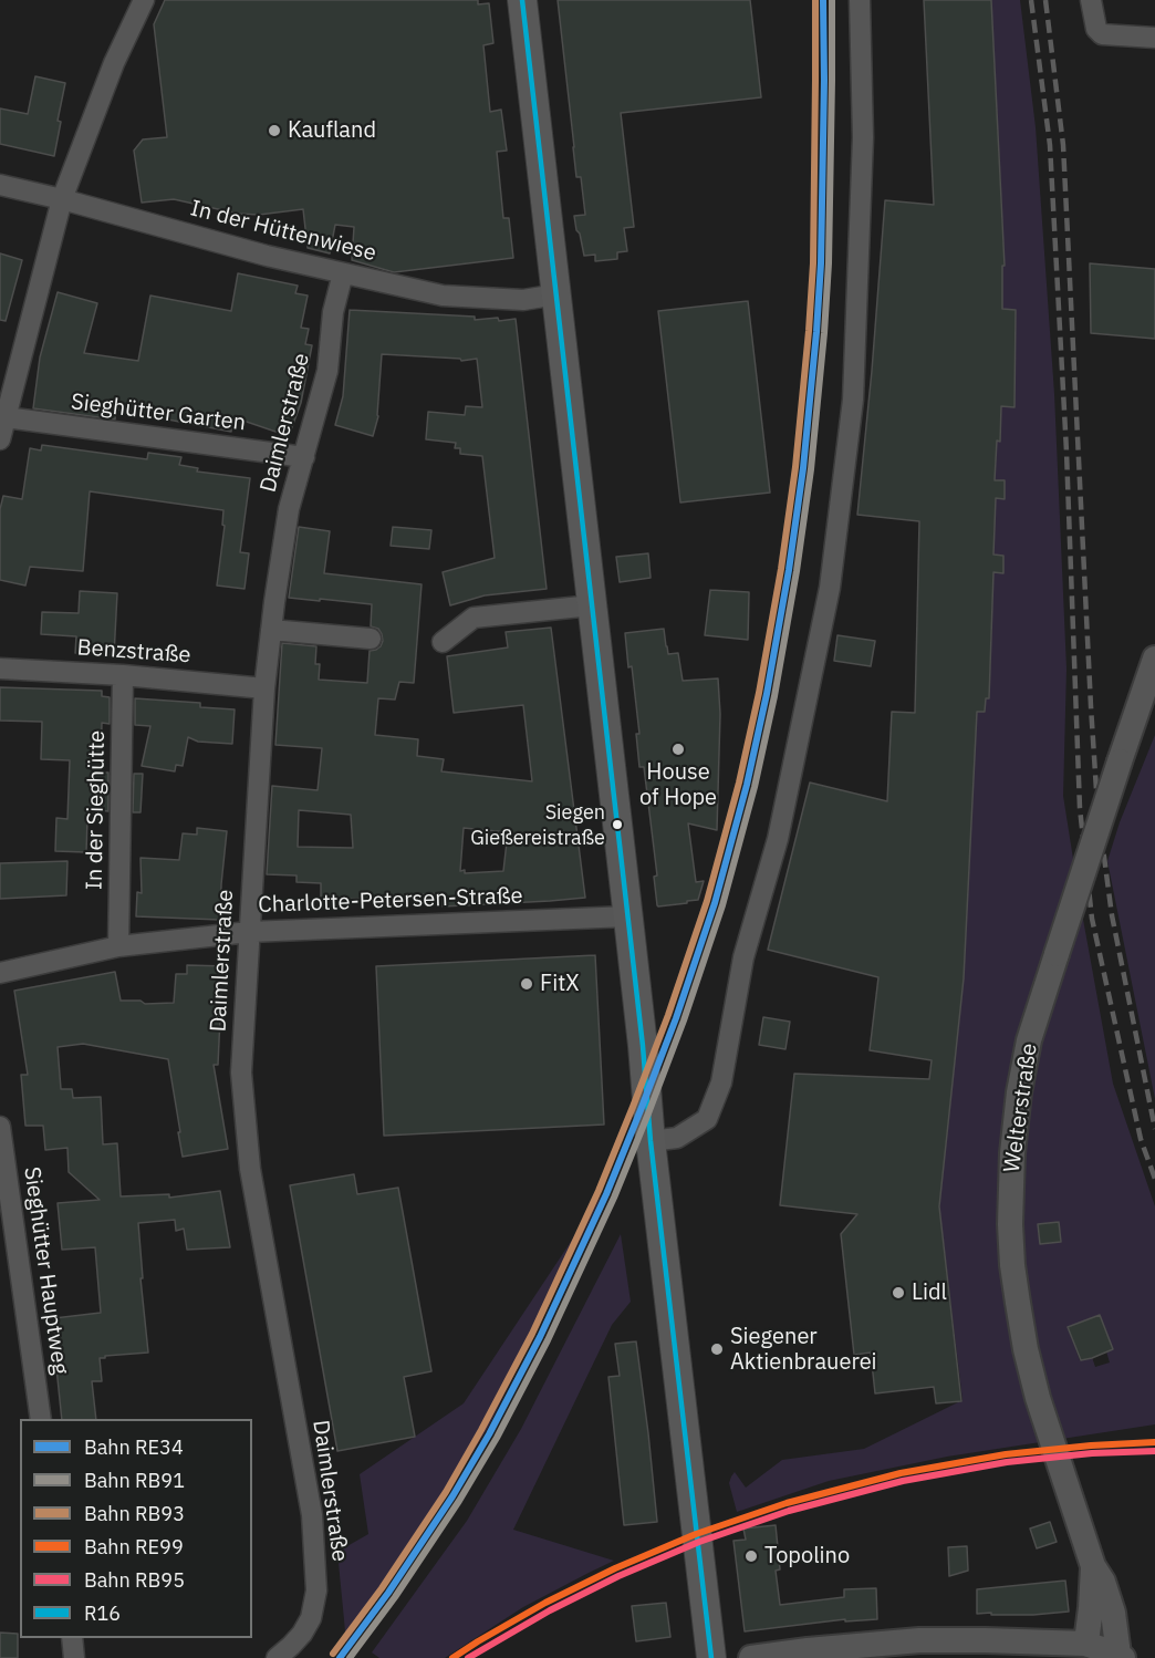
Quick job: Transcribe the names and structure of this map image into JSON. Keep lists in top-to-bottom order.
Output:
{
  "streets": {
    "street": [
      "In der Hüttenwiese",
      "Sieghütter Garten",
      "Daimlerstraße",
      "Benzstraße",
      "In der Sieghütte",
      "Charlotte-Petersen-Straße",
      "Welterstraße",
      "Sieghütter Hauptweg"
    ]
  },
  "crossings": [
    ["In der Hüttenwiese", "Daimlerstraße"],
    ["Sieghütter Garten", "Daimlerstraße"],
    ["Daimlerstraße", "Benzstraße"],
    ["Daimlerstraße", "Charlotte-Petersen-Straße"],
    ["Benzstraße", "In der Sieghütte"],
    ["In der Sieghütte", "Charlotte-Petersen-Straße"]
  ],
  "places": [
    "Kaufland",
    "House of Hope",
    "Siegen Gießereistraße",
    "FitX",
    "Lidl",
    "Siegener Aktienbrauerei",
    "Topolino"
  ],
  "lines": [
    "rail line RE34",
    "rail line RB91",
    "rail line RB93",
    "transit line R16",
    "rail line RE99",
    "rail line RB95"
  ],
  "legend": [
    "Bahn RE34",
    "Bahn RB91",
    "Bahn RB93",
    "Bahn RE99",
    "Bahn RB95",
    "R16"
  ]
}
